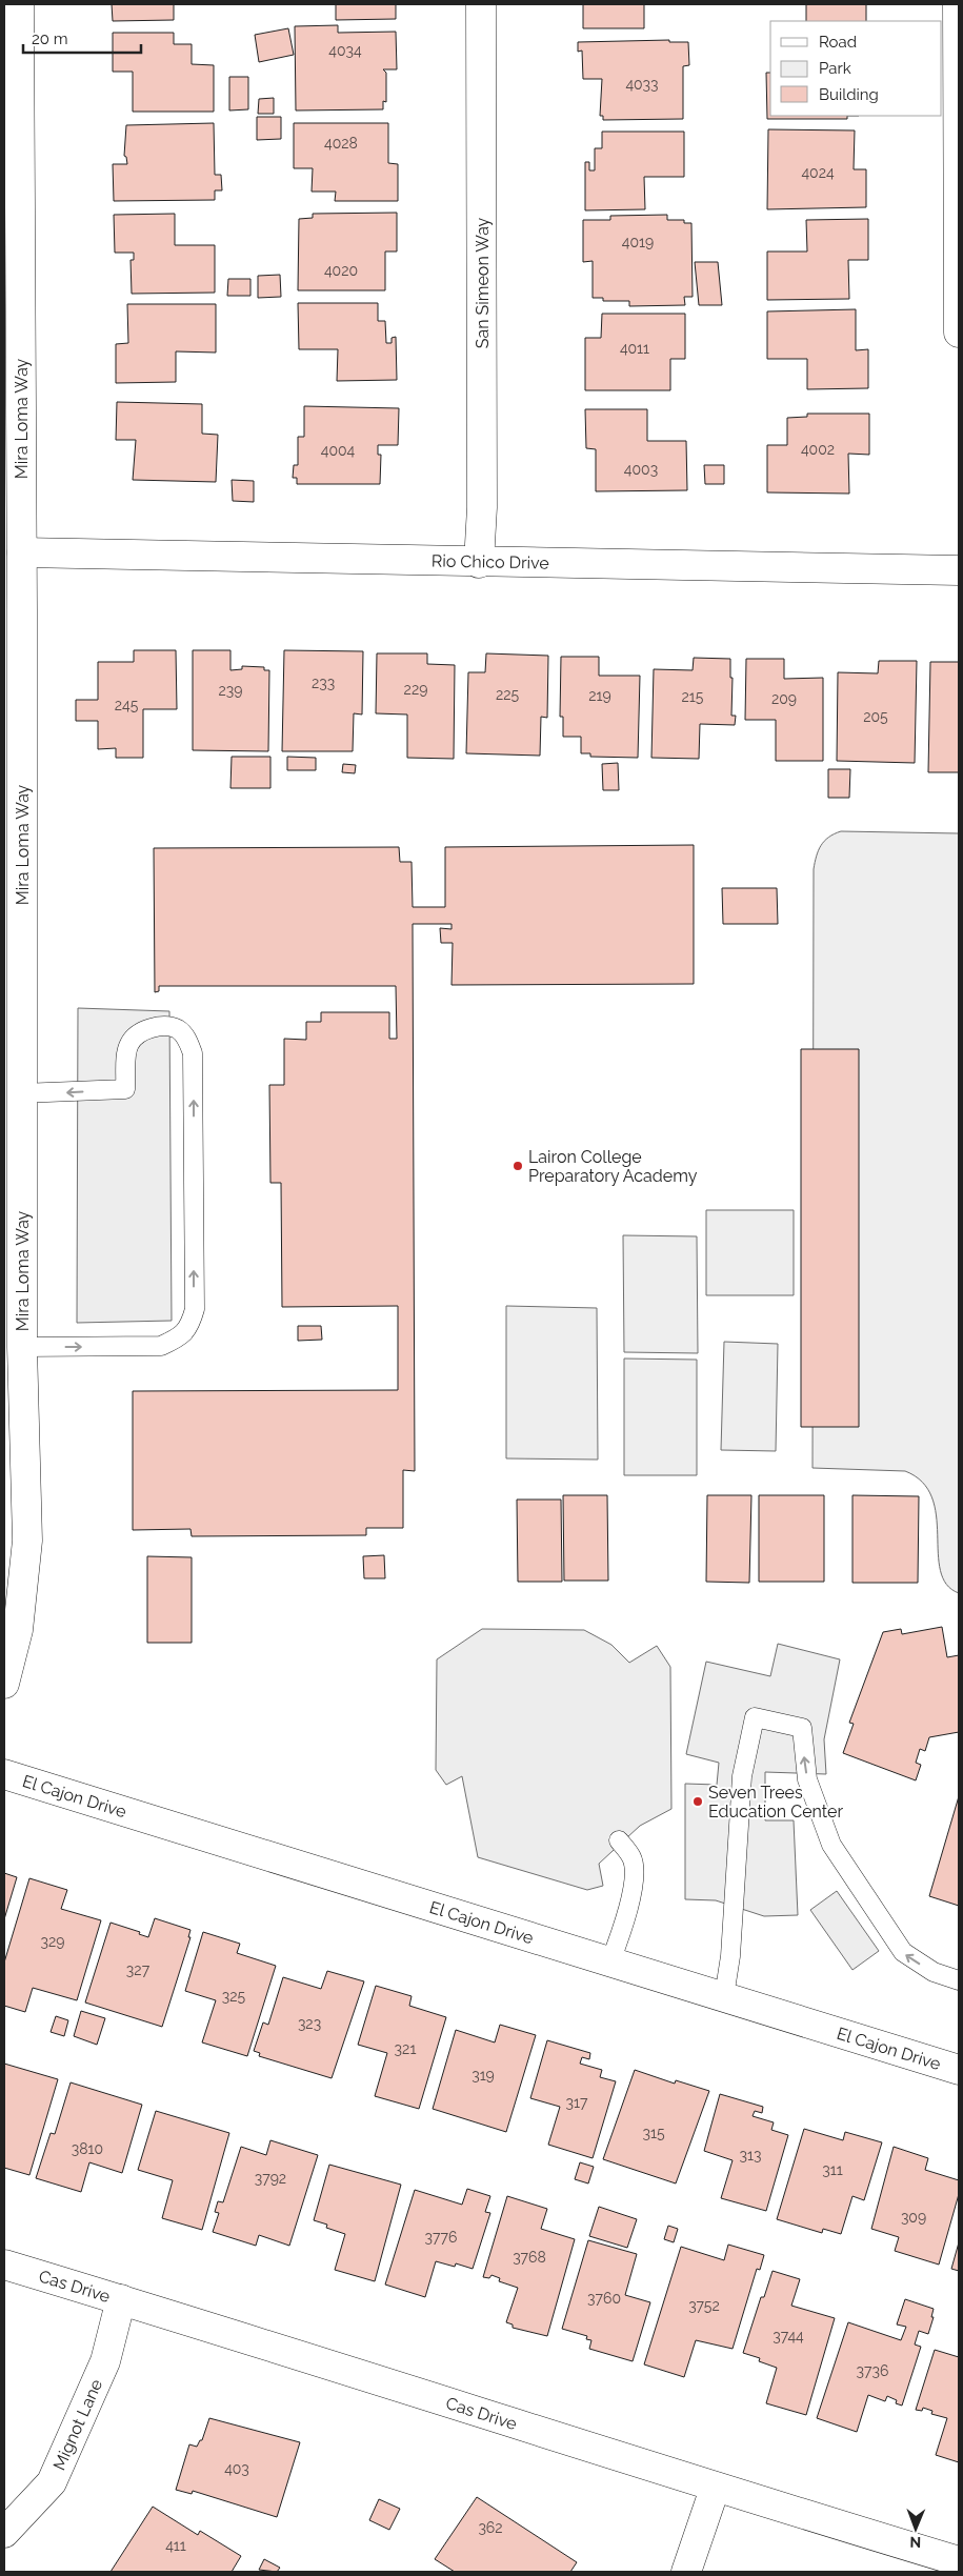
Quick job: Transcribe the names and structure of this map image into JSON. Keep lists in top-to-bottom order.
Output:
{
  "streets": {
    "street": [
      "San Simeon Way",
      "Mira Loma Way",
      "Rio Chico Drive",
      "El Cajon Drive",
      "Cas Drive",
      "Mignot Lane"
    ]
  },
  "crossings": [
    ["San Simeon Way", "Rio Chico Drive"],
    ["Mira Loma Way", "Rio Chico Drive"],
    ["Cas Drive", "Mignot Lane"]
  ],
  "places": ["Lairon College Preparatory Academy", "Seven Trees Education Center"],
  "house_numbers": [
    "4034",
    "4033",
    "4028",
    "4024",
    "4019",
    "4020",
    "4011",
    "4002",
    "4004",
    "4003",
    "233",
    "229",
    "239",
    "225",
    "219",
    "215",
    "209",
    "245",
    "205",
    "329",
    "327",
    "325",
    "323",
    "321",
    "319",
    "317",
    "315",
    "3810",
    "313",
    "311",
    "3792",
    "309",
    "3776",
    "3768",
    "3760",
    "3752",
    "3744",
    "3736",
    "403",
    "362",
    "411"
  ],
  "legend": ["Road", "Park", "Building"],
  "scale_bar": "20 m",
  "north": "bottom"
}
